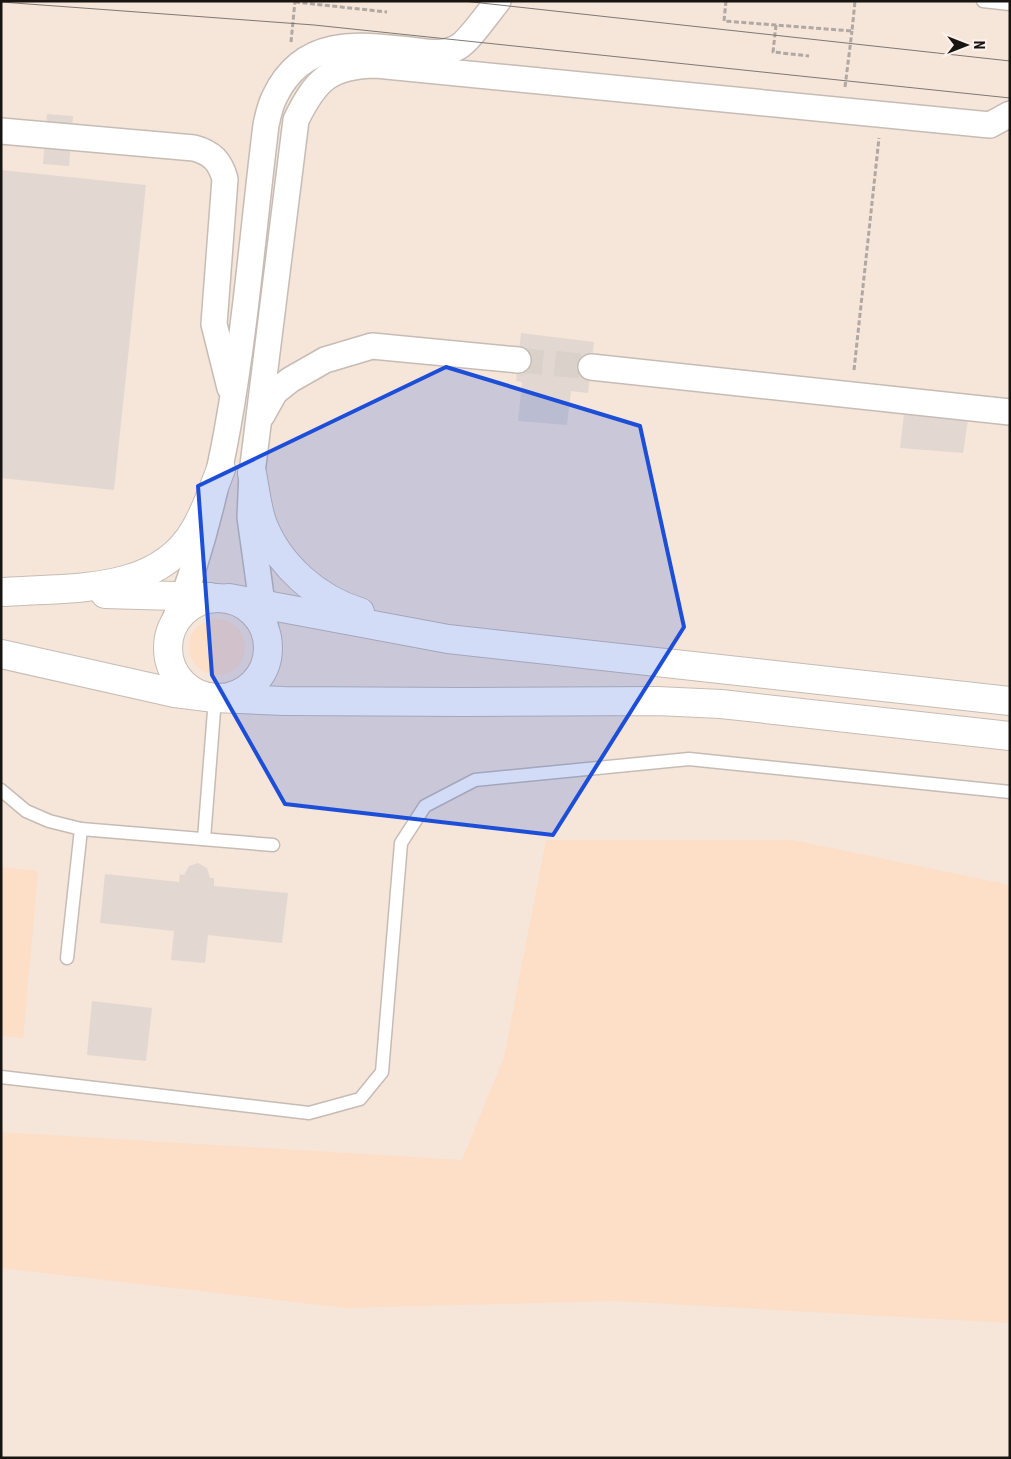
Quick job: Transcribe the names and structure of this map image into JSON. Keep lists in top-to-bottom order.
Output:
{
  "north": "right"
}
